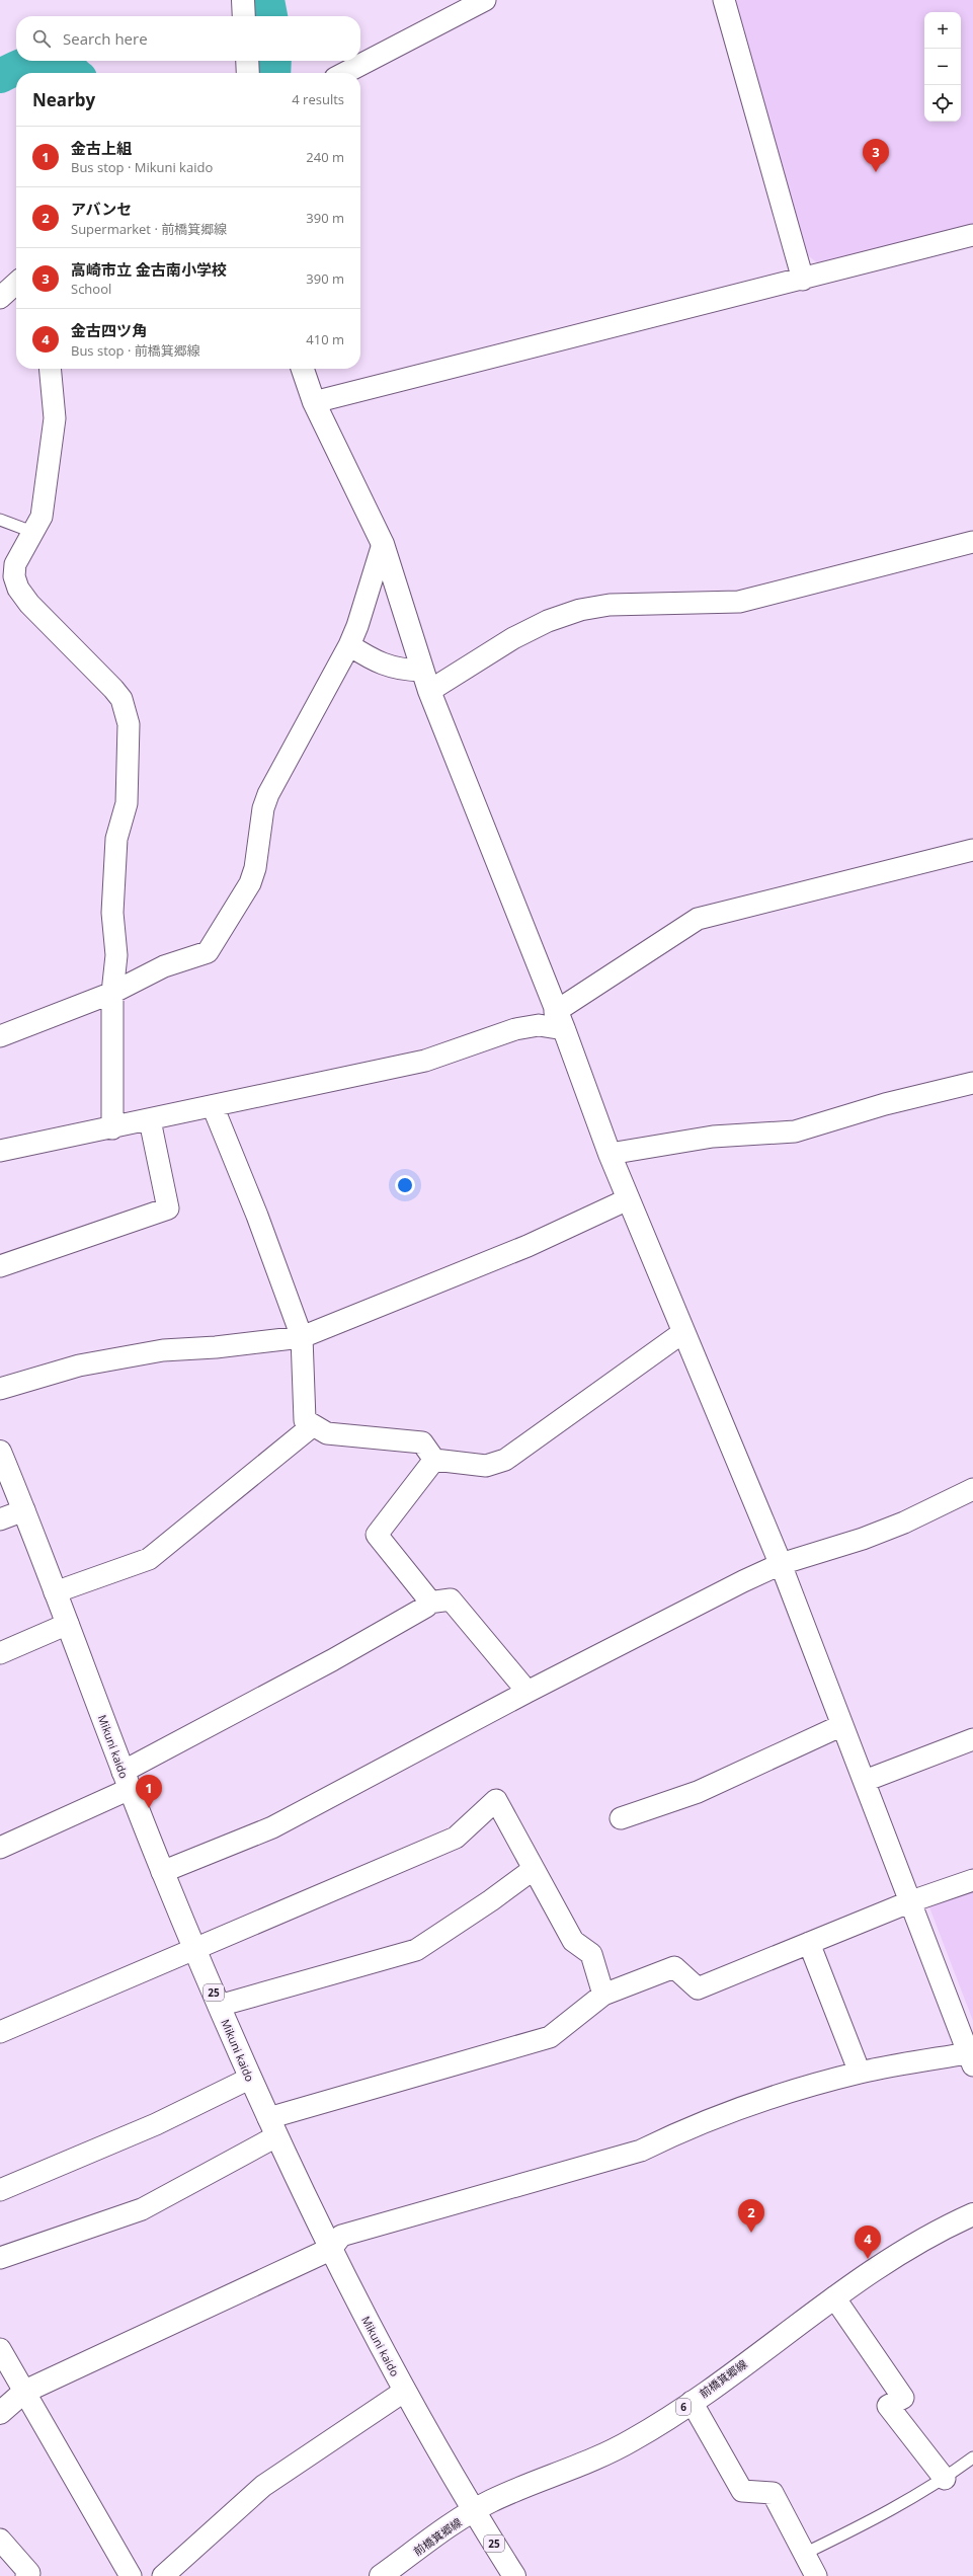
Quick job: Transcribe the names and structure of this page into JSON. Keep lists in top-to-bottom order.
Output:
{
  "streets": {
    "main road": [
      "Mikuni kaido",
      "25",
      "前橋箕郷線",
      "6"
    ]
  },
  "crossings": [
    ["Mikuni kaido", "前橋箕郷線"]
  ],
  "page": {
    "map_buttons": ["+", "−"],
    "search": "Search here",
    "heading": ["Nearby", "4 results"],
    "list": [
      {
        "mark": "1",
        "name": "金古上組",
        "note": "Bus stop · Mikuni kaido",
        "value": "240 m"
      },
      {
        "mark": "2",
        "name": "アバンセ",
        "note": "Supermarket · 前橋箕郷線",
        "value": "390 m"
      },
      {
        "mark": "3",
        "name": "高崎市立 金古南小学校",
        "note": "School",
        "value": "390 m"
      },
      {
        "mark": "4",
        "name": "金古四ツ角",
        "note": "Bus stop · 前橋箕郷線",
        "value": "410 m"
      }
    ],
    "pins": [
      "3",
      "1",
      "2",
      "4"
    ]
  }
}
